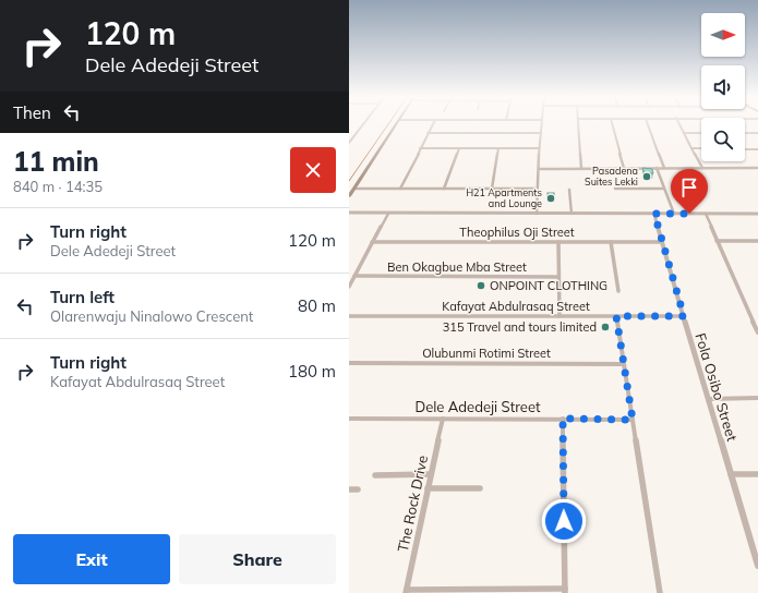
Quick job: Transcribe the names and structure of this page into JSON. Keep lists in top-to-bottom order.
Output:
{
  "streets": {
    "street": [
      "Theophilus Oji Street",
      "Ben Okagbue Mba Street",
      "Kafayat Abdulrasaq Street",
      "Olubunmi Rotimi Street",
      "Fola Osibo Street",
      "Dele Adedeji Street",
      "The Rock Drive"
    ]
  },
  "crossings": [
    ["Theophilus Oji Street", "Fola Osibo Street"],
    ["Kafayat Abdulrasaq Street", "Fola Osibo Street"],
    ["Dele Adedeji Street", "The Rock Drive"]
  ],
  "places": [
    "Pasadena Suites Lekki",
    "H21 Apartments and Lounge",
    "ONPOINT CLOTHING",
    "315 Travel and tours limited"
  ],
  "north": "right",
  "page": {
    "turn": ["120 m", "Dele Adedeji Street"],
    "then": "Then",
    "heading": ["11 min", "840 m · 14:35"],
    "list": [
      {
        "name": "Turn right",
        "note": "Dele Adedeji Street",
        "value": "120 m"
      },
      {
        "name": "Turn left",
        "note": "Olarenwaju Ninalowo Crescent",
        "value": "80 m"
      },
      {
        "name": "Turn right",
        "note": "Kafayat Abdulrasaq Street",
        "value": "180 m"
      }
    ],
    "buttons": ["Exit", "Share"]
  }
}
